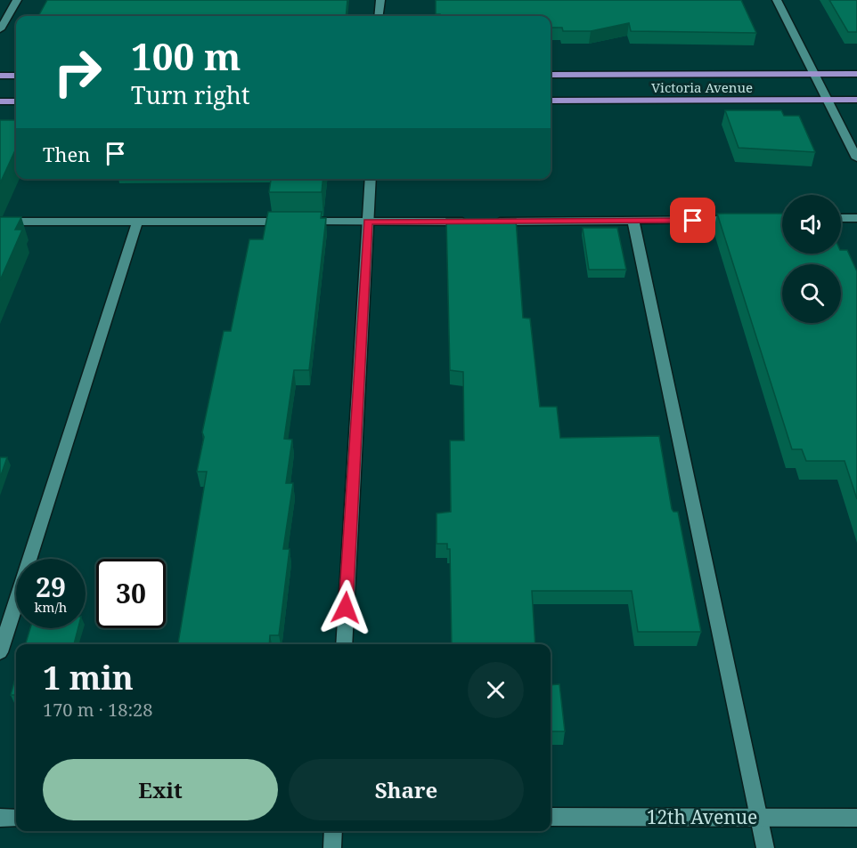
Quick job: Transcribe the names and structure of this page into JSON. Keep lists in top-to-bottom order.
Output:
{
  "streets": {
    "main road": ["Victoria Avenue"],
    "street": ["12th Avenue"]
  },
  "page": {
    "turn": ["100 m", "Turn right"],
    "then": "Then",
    "speed": "29 km/h",
    "limit": "30",
    "heading": ["1 min", "170 m · 18:28"],
    "buttons": ["Exit", "Share"]
  }
}
